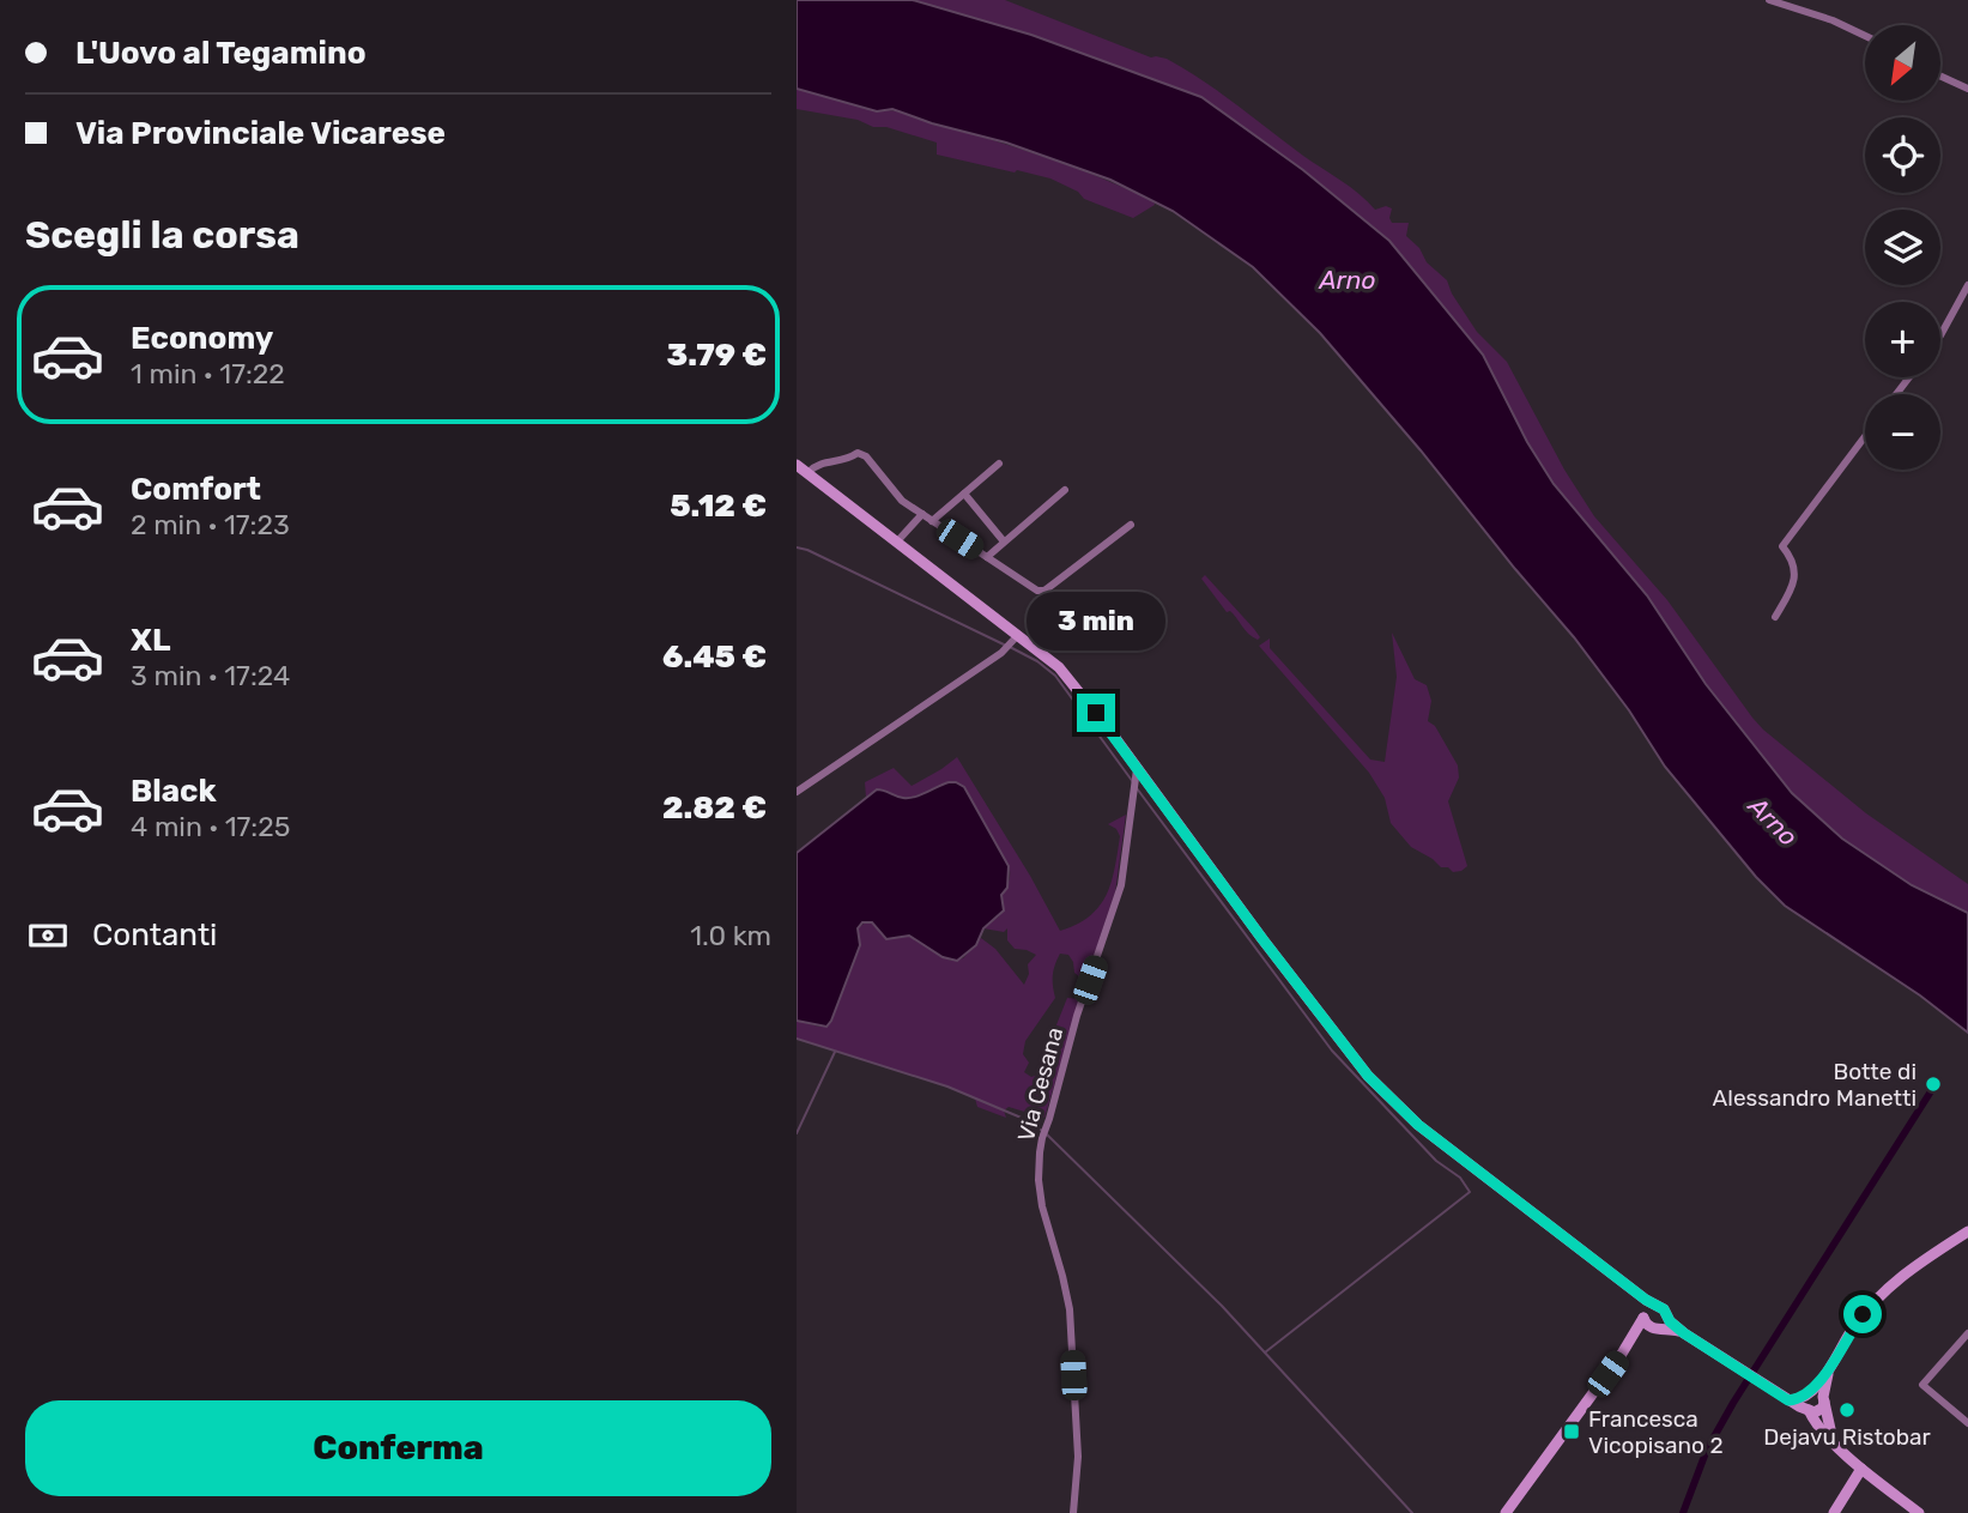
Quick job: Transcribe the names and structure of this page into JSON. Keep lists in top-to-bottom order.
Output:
{
  "streets": {
    "street": ["Via Cesana"]
  },
  "water": ["Arno"],
  "places": {
    "other": ["Botte di Alessandro Manetti", "Dejavu Ristobar"],
    "transit": ["Francesca Vicopisano 2"]
  },
  "north": "bottom left",
  "page": {
    "banner": ["L'Uovo al Tegamino", "Via Provinciale Vicarese"],
    "map_buttons": ["+", "−"],
    "heading": "Scegli la corsa",
    "list": [
      {
        "name": "Economy",
        "note": "1 min · 17:22",
        "value": "3.79 €"
      },
      {
        "name": "Comfort",
        "note": "2 min · 17:23",
        "value": "5.12 €"
      },
      {
        "name": "XL",
        "note": "3 min · 17:24",
        "value": "6.45 €"
      },
      {
        "name": "Black",
        "note": "4 min · 17:25",
        "value": "2.82 €"
      }
    ],
    "bubble": "3 min",
    "pay": ["Contanti", "1.0 km"],
    "buttons": "Conferma"
  }
}
